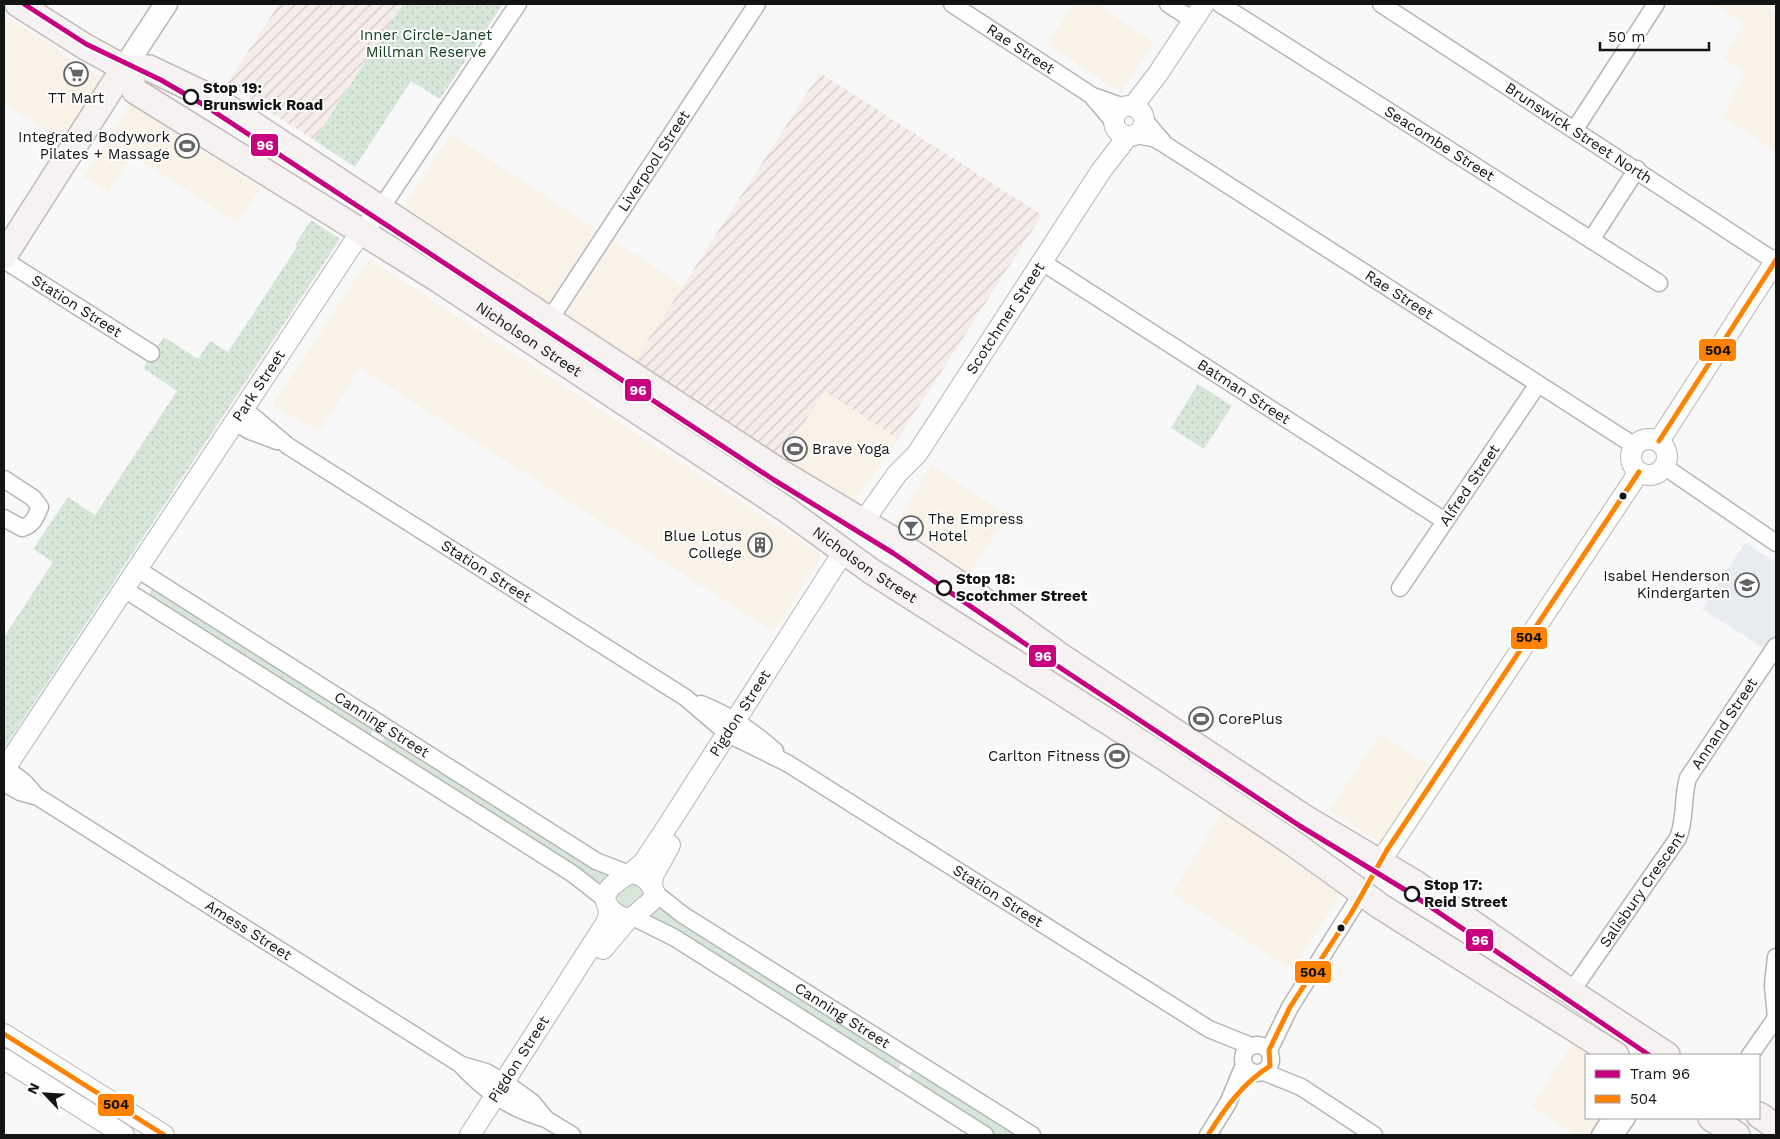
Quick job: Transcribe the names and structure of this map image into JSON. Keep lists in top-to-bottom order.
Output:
{
  "streets": {
    "main road": ["Nicholson Street"],
    "street": [
      "Rae Street",
      "Brunswick Street North",
      "Seacombe Street",
      "Liverpool Street",
      "Station Street",
      "Scotchmer Street",
      "Park Street",
      "Batman Street",
      "Alfred Street",
      "Pigdon Street",
      "Annand Street",
      "Canning Street",
      "Salisbury Crescent",
      "Amess Street"
    ]
  },
  "crossings": [
    ["Rae Street", "Scotchmer Street"],
    ["Rae Street", "Alfred Street"],
    ["Liverpool Street", "Nicholson Street"],
    ["Station Street", "Park Street"],
    ["Station Street", "Pigdon Street"],
    ["Scotchmer Street", "Nicholson Street"],
    ["Scotchmer Street", "Batman Street"],
    ["Nicholson Street", "Park Street"],
    ["Nicholson Street", "Pigdon Street"],
    ["Nicholson Street", "Salisbury Crescent"],
    ["Park Street", "Canning Street"],
    ["Park Street", "Amess Street"],
    ["Batman Street", "Alfred Street"],
    ["Pigdon Street", "Canning Street"],
    ["Pigdon Street", "Amess Street"],
    ["Annand Street", "Salisbury Crescent"]
  ],
  "parks": ["Inner Circle-Janet Millman Reserve"],
  "places": {
    "supermarket": ["TT Mart"],
    "other": ["Stop 19: Brunswick Road", "Stop 18: Scotchmer Street", "Stop 17: Reid Street"],
    "sports": [
      "Integrated Bodywork Pilates + Massage",
      "Brave Yoga",
      "CorePlus",
      "Carlton Fitness"
    ],
    "bar": ["The Empress Hotel"],
    "building": ["Blue Lotus College"],
    "school or university": ["Isabel Henderson Kindergarten"]
  },
  "lines": ["tram line 96", "transit line 504"],
  "legend": ["Tram 96", "504"],
  "scale_bar": "50 m",
  "north": "top left"
}
